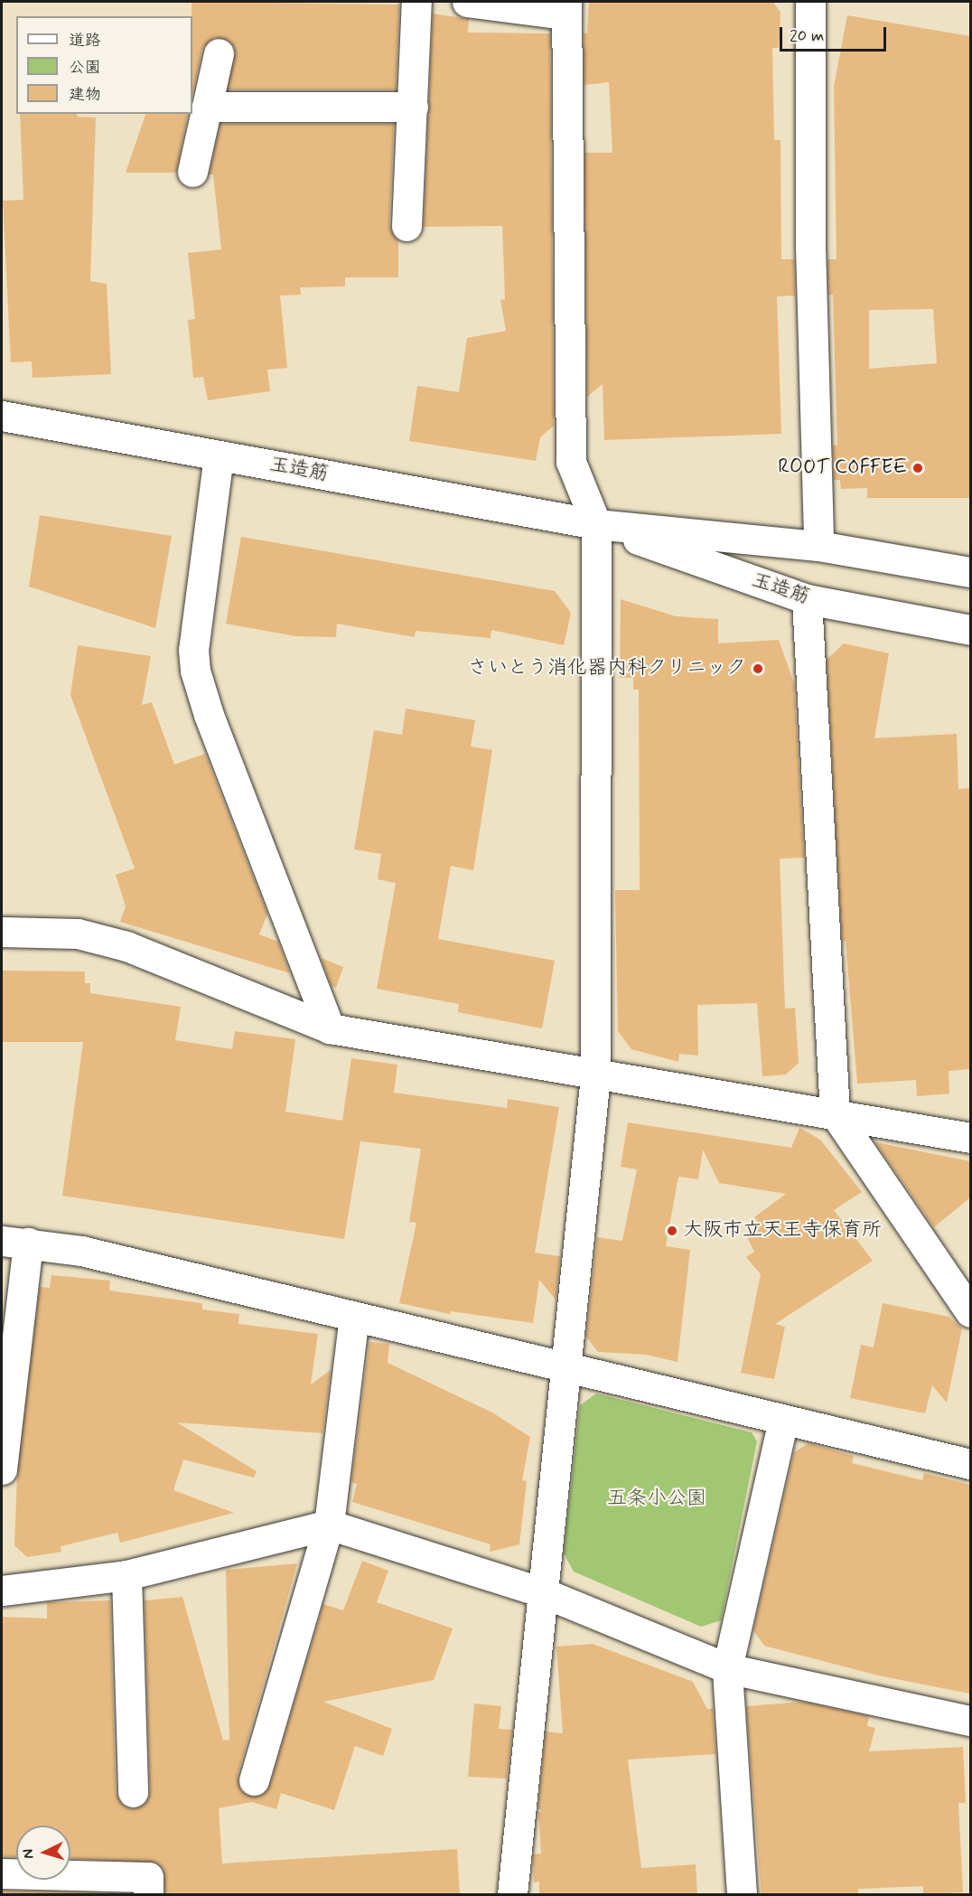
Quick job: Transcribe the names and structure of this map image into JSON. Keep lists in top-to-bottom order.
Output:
{
  "streets": {
    "street": ["玉造筋"]
  },
  "parks": ["五条小公園"],
  "places": ["ROOT COFFEE", "さいとう消化器内科クリニック", "大阪市立天王寺保育所"],
  "legend": ["道路", "公園", "建物"],
  "scale_bar": "20 m",
  "north": "left"
}
